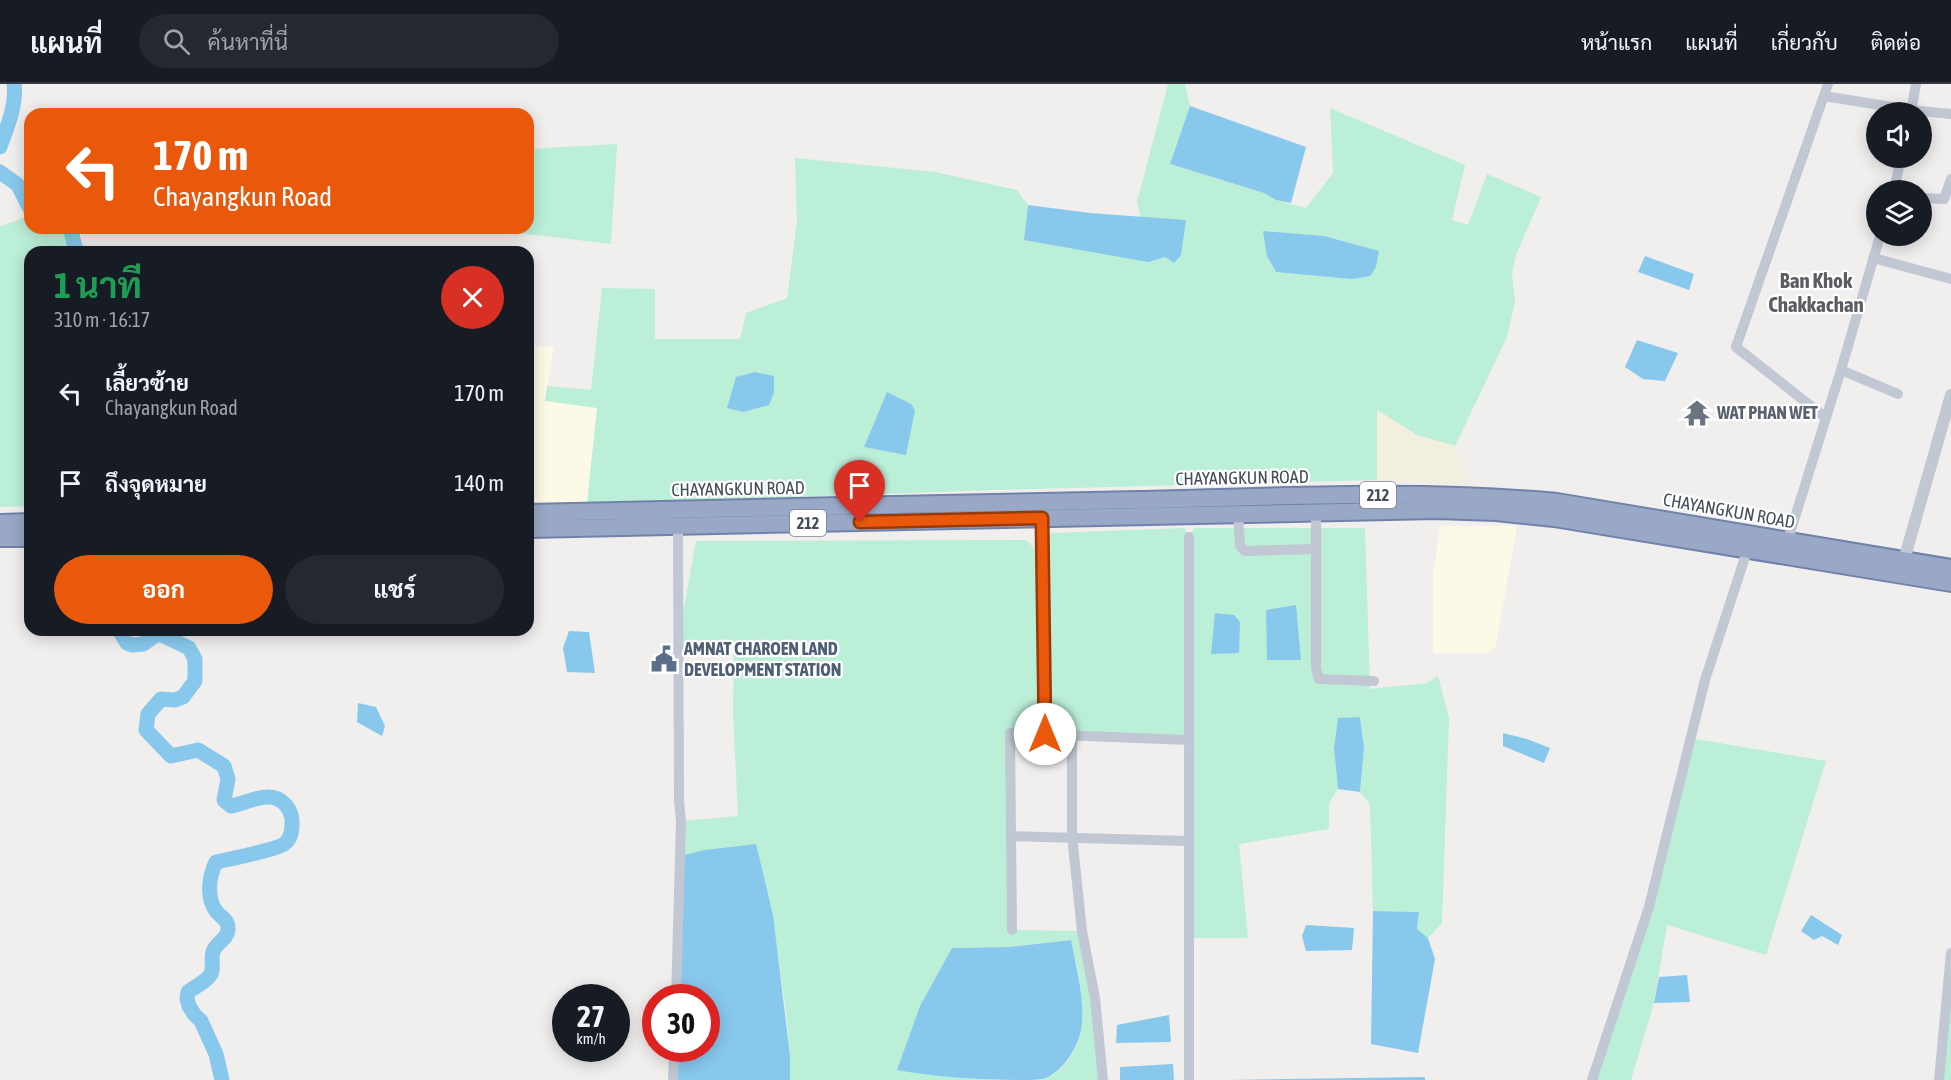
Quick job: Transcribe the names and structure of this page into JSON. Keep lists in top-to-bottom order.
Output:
{
  "streets": {
    "highway": ["CHAYANGKUN ROAD", "212"]
  },
  "districts": ["Ban Khok Chakkachan"],
  "places": {
    "temple": ["WAT PHAN WET"],
    "public building": ["AMNAT CHAROEN LAND DEVELOPMENT STATION"]
  },
  "page": {
    "header": "แผนที่",
    "search": "ค้นหาที่นี่",
    "nav": [
      "หน้าแรก",
      "แผนที่",
      "เกี่ยวกับ",
      "ติดต่อ"
    ],
    "turn": ["170 m", "Chayangkun Road"],
    "heading": ["1 นาที", "310 m · 16:17"],
    "list": [
      {
        "name": "เลี้ยวซ้าย",
        "note": "Chayangkun Road",
        "value": "170 m"
      },
      {
        "name": "ถึงจุดหมาย",
        "value": "140 m"
      }
    ],
    "buttons": ["ออก", "แชร์"],
    "speed": "27 km/h",
    "limit": "30"
  }
}
